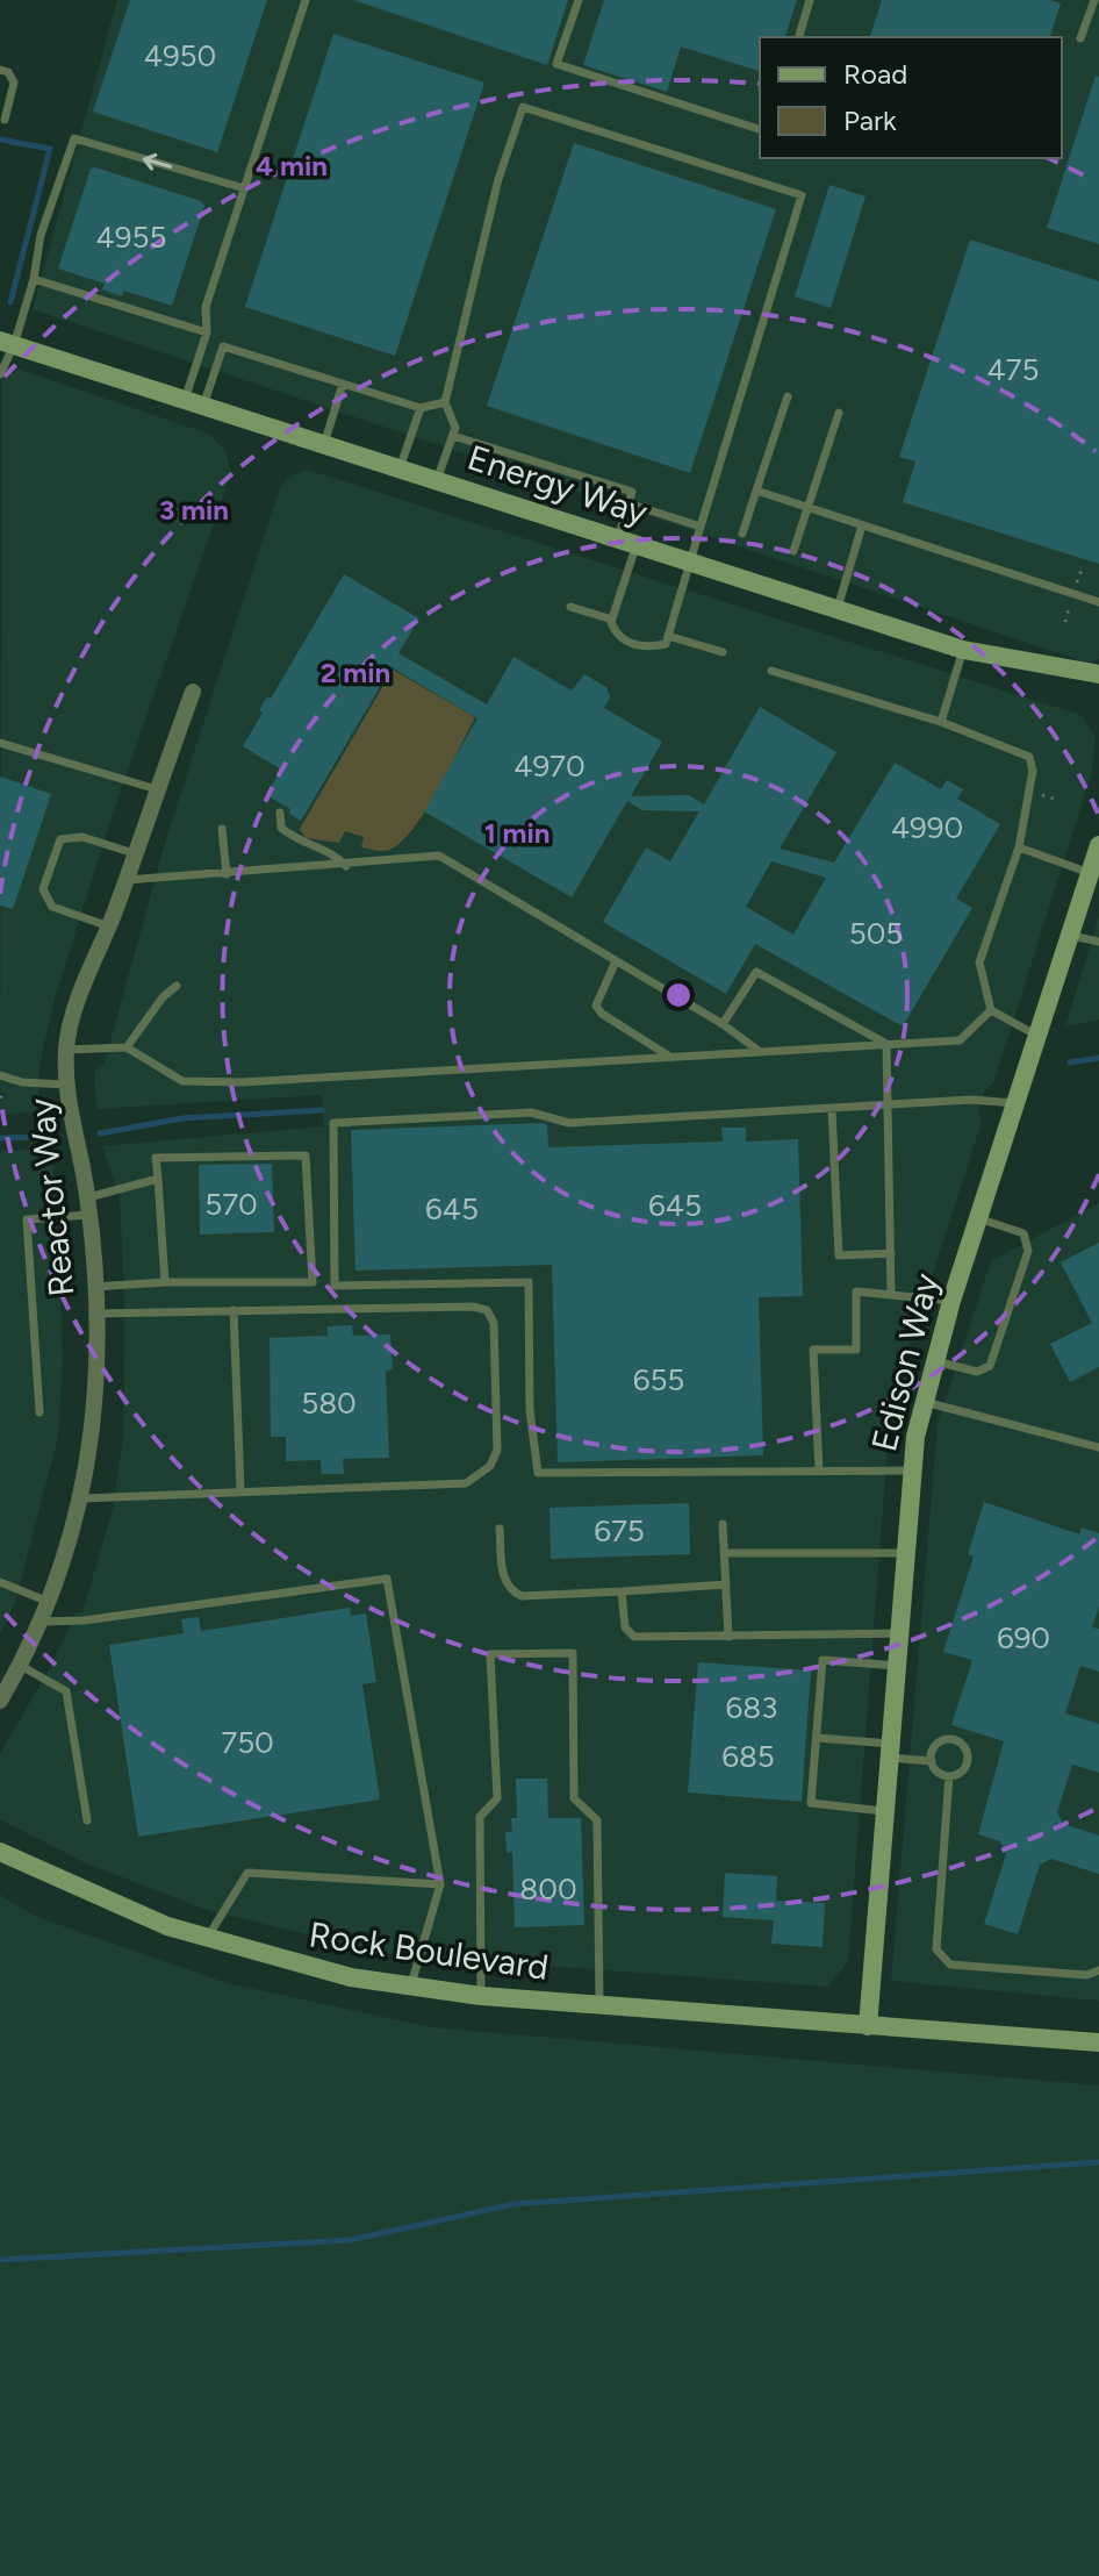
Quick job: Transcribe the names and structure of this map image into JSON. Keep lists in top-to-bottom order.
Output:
{
  "streets": {
    "street": [
      "Energy Way",
      "Reactor Way",
      "Edison Way",
      "Rock Boulevard"
    ]
  },
  "crossings": [
    ["Edison Way", "Rock Boulevard"]
  ],
  "house_numbers": [
    "4950",
    "4955",
    "475",
    "4970",
    "4990",
    "505",
    "570",
    "645",
    "645",
    "655",
    "580",
    "675",
    "690",
    "683",
    "750",
    "685",
    "800"
  ],
  "legend": ["Road", "Park"],
  "rings": [
    "4 min",
    "3 min",
    "2 min",
    "1 min"
  ]
}
